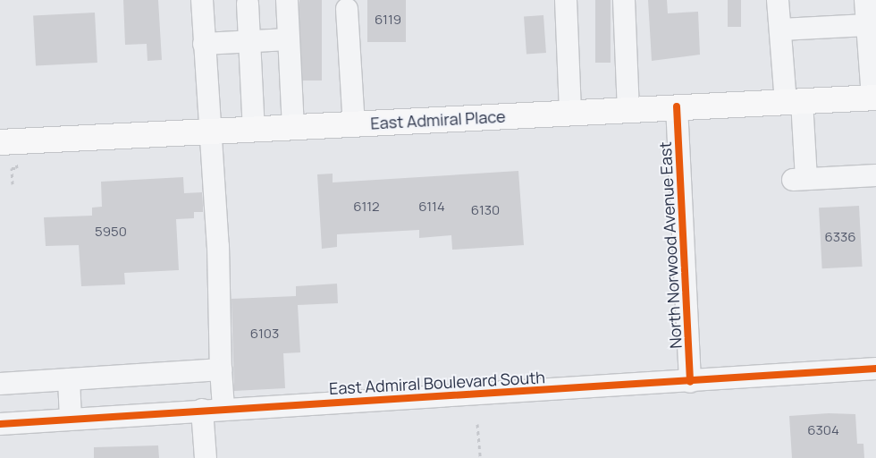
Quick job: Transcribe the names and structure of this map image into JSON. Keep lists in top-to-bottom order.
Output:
{
  "streets": {
    "main road": ["East Admiral Place"],
    "street": ["North Norwood Avenue East", "East Admiral Boulevard South"]
  },
  "crossings": [
    ["East Admiral Place", "North Norwood Avenue East"],
    ["North Norwood Avenue East", "East Admiral Boulevard South"]
  ],
  "house_numbers": [
    "6119",
    "6112",
    "6114",
    "6130",
    "5950",
    "6336",
    "6103",
    "6304"
  ]
}
